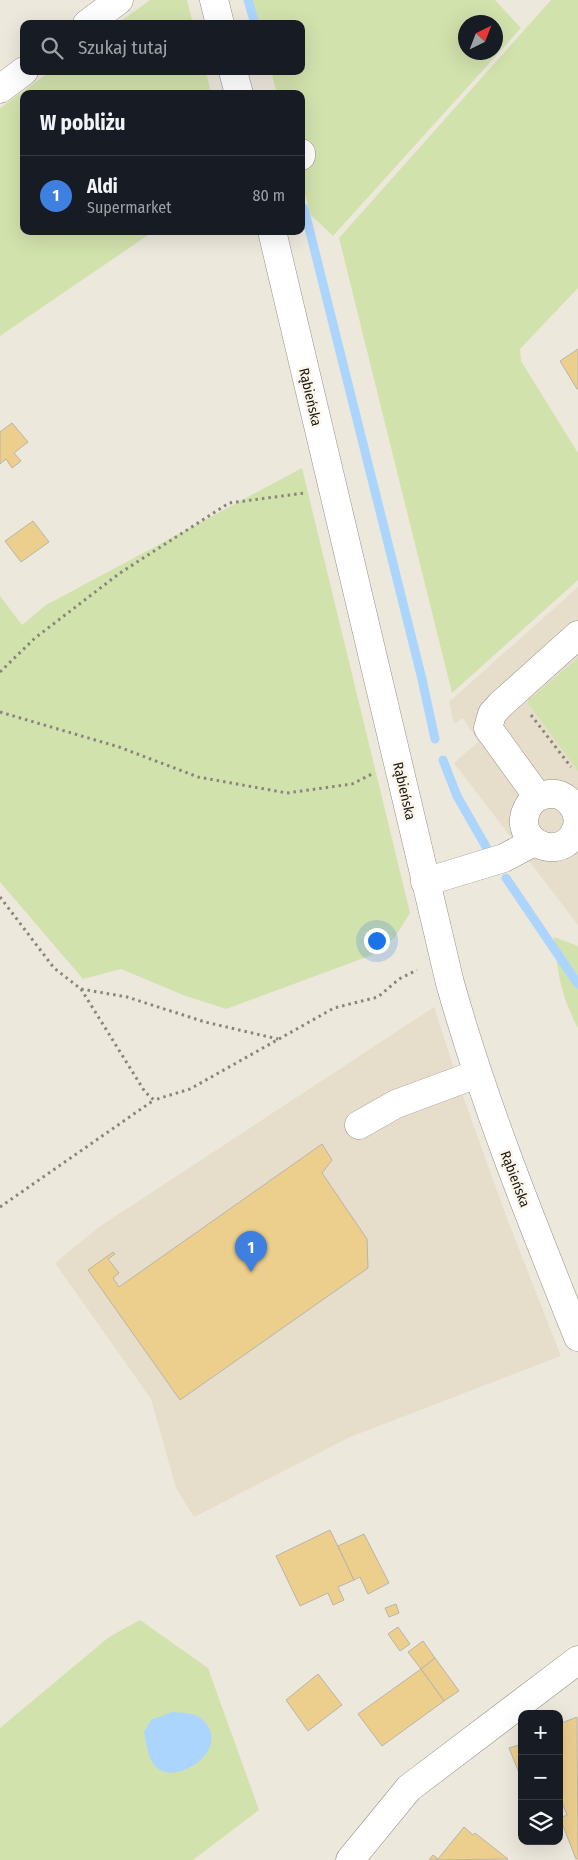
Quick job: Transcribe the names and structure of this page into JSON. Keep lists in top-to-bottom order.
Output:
{
  "streets": {
    "street": ["Rąbieńska"]
  },
  "north": "top right",
  "page": {
    "search": "Szukaj tutaj",
    "heading": "W pobliżu",
    "list": [
      {
        "mark": "1",
        "name": "Aldi",
        "note": "Supermarket",
        "value": "80 m"
      }
    ],
    "pins": "1",
    "map_buttons": ["+", "−"]
  }
}
